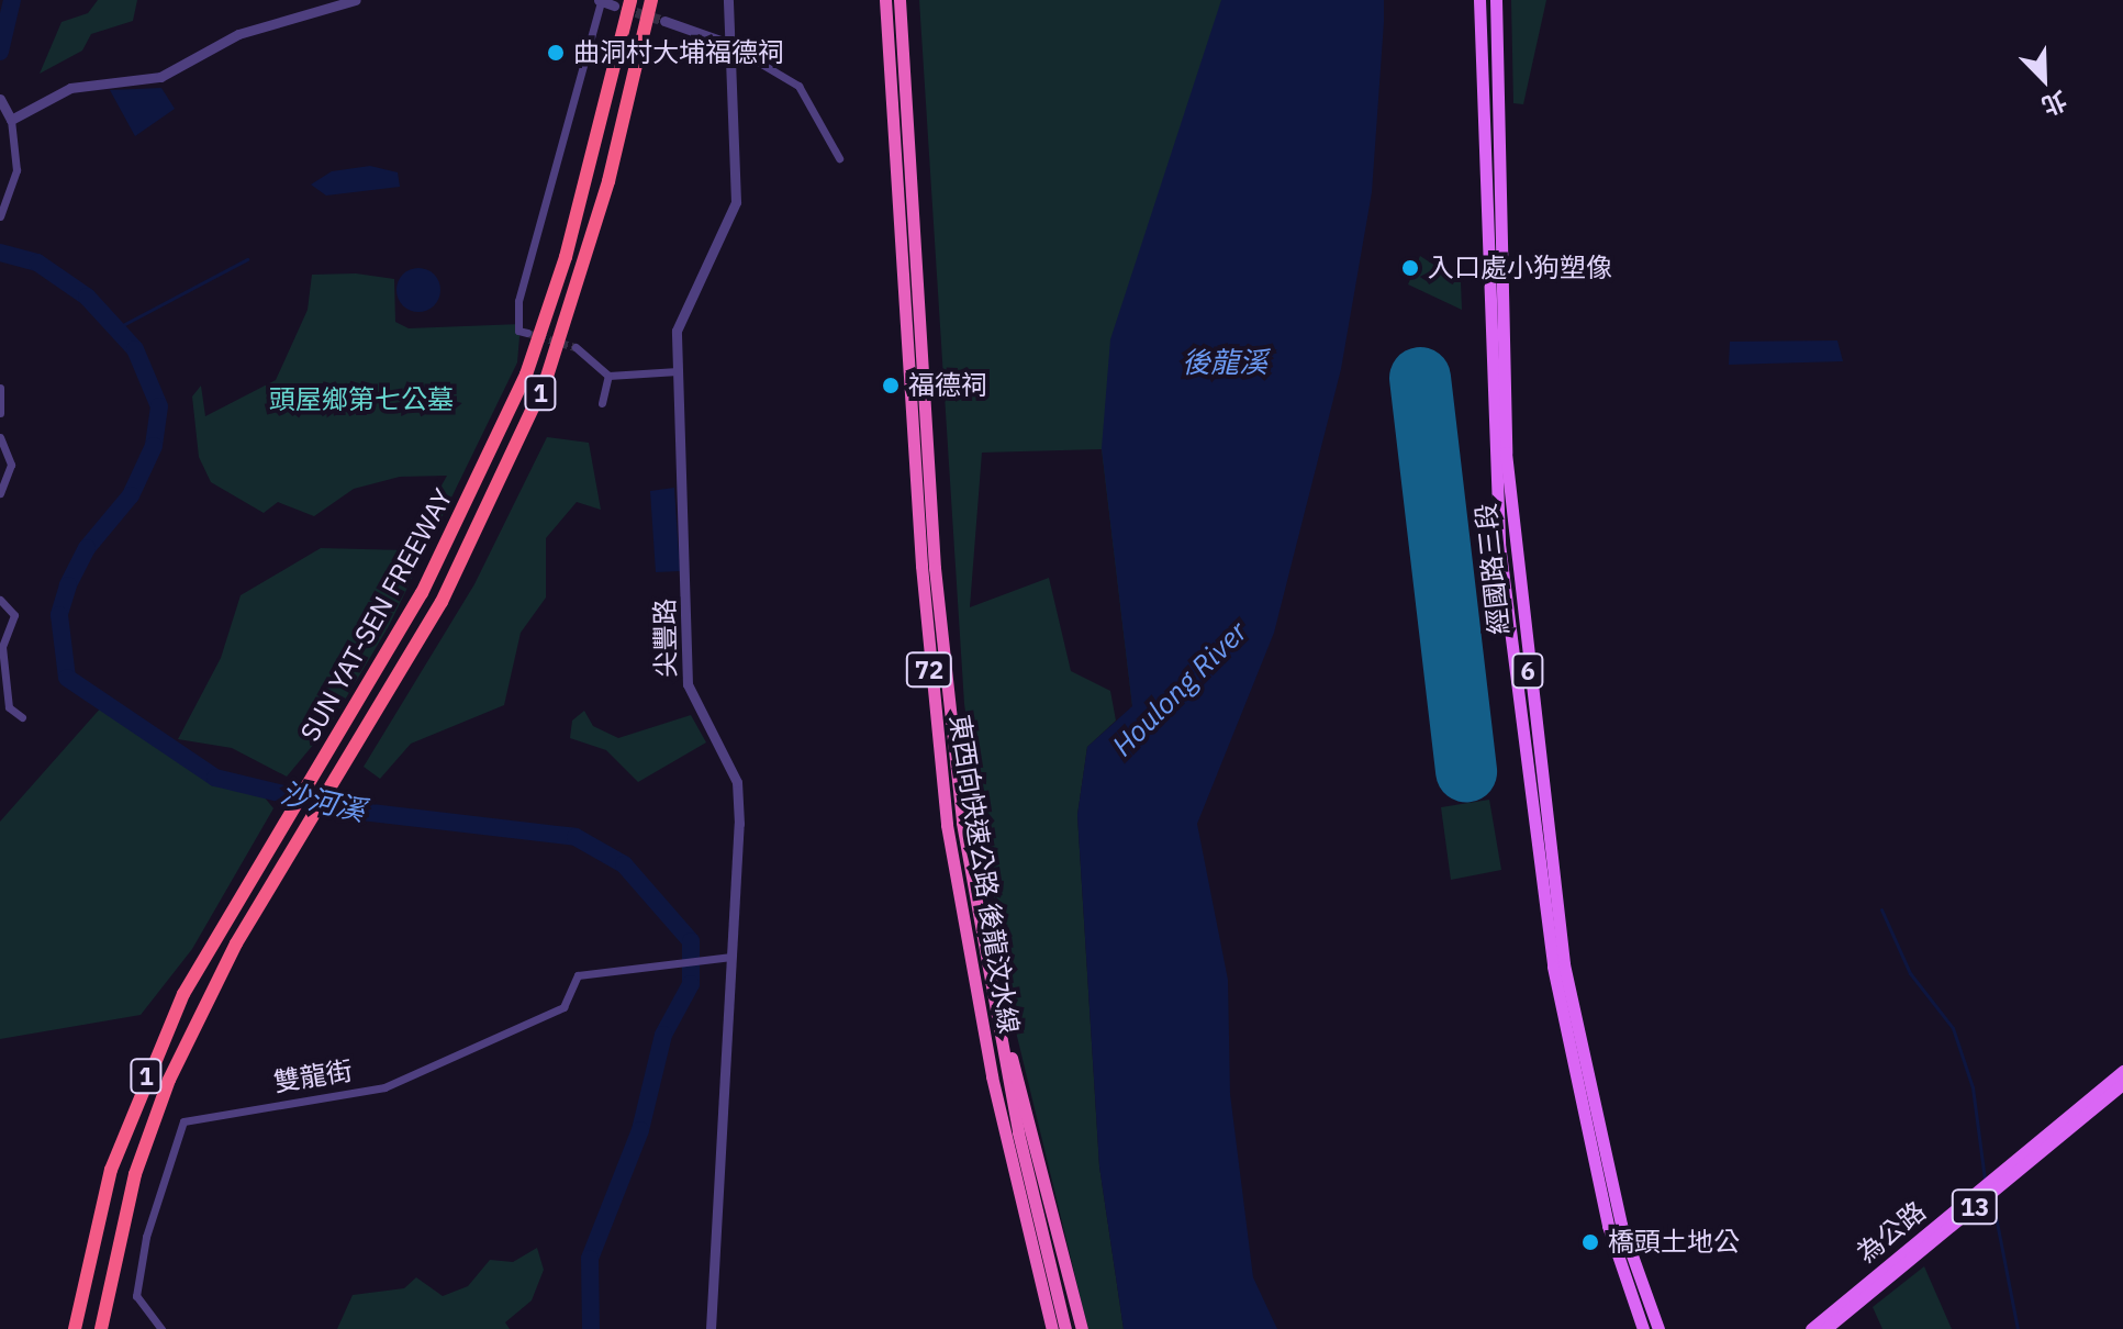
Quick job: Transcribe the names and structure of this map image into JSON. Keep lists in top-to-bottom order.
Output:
{
  "streets": {
    "highway": [
      "1",
      "SUN YAT-SEN FREEWAY",
      "72",
      "東西向快速公路 後龍汶水線"
    ],
    "main road": [
      "經國路三段",
      "6",
      "13",
      "為公路"
    ],
    "street": ["尖豐路", "雙龍街"]
  },
  "crossings": [
    ["尖豐路", "雙龍街"]
  ],
  "water": ["後龍溪", "Houlong River", "沙河溪"],
  "parks": ["頭屋鄉第七公墓"],
  "places": [
    "曲洞村大埔福德祠",
    "入口處小狗塑像",
    "福德祠",
    "橋頭土地公"
  ],
  "north": "bottom right"
}
